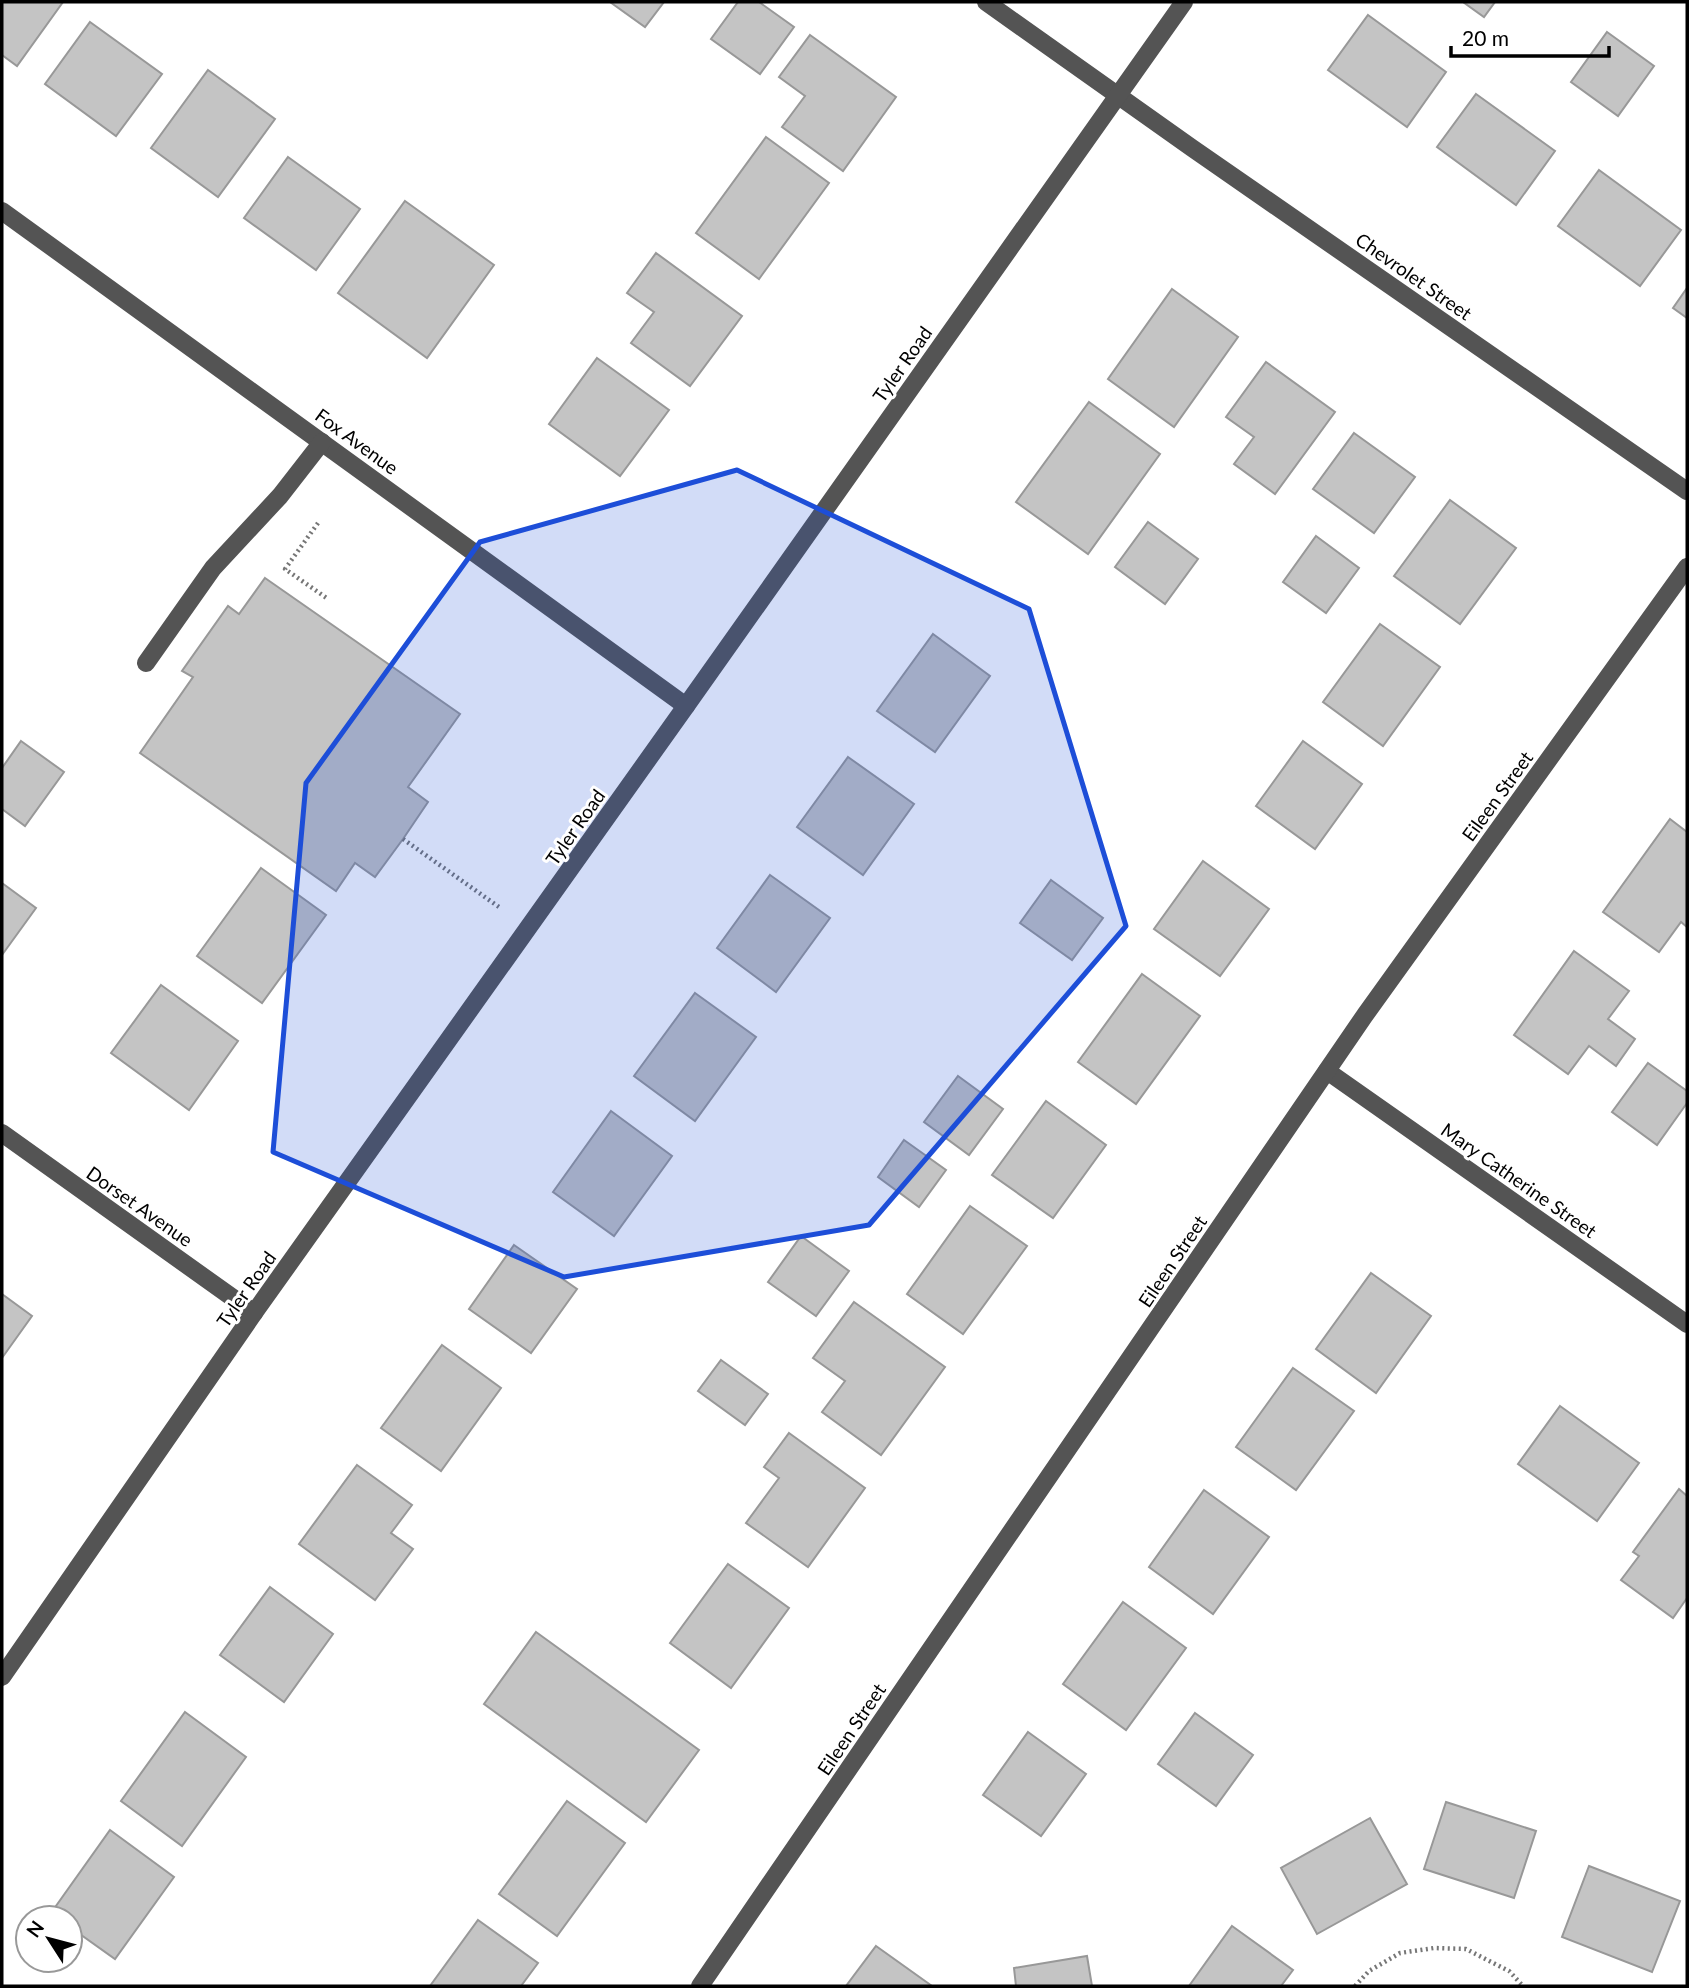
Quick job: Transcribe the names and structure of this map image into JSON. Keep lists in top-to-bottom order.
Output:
{
  "streets": {
    "street": [
      "Chevrolet Street",
      "Tyler Road",
      "Fox Avenue",
      "Eileen Street",
      "Mary Catherine Street",
      "Dorset Avenue"
    ]
  },
  "crossings": [
    ["Chevrolet Street", "Tyler Road"],
    ["Tyler Road", "Fox Avenue"],
    ["Tyler Road", "Dorset Avenue"],
    ["Eileen Street", "Mary Catherine Street"]
  ],
  "scale_bar": "20 m",
  "north": "top left"
}
